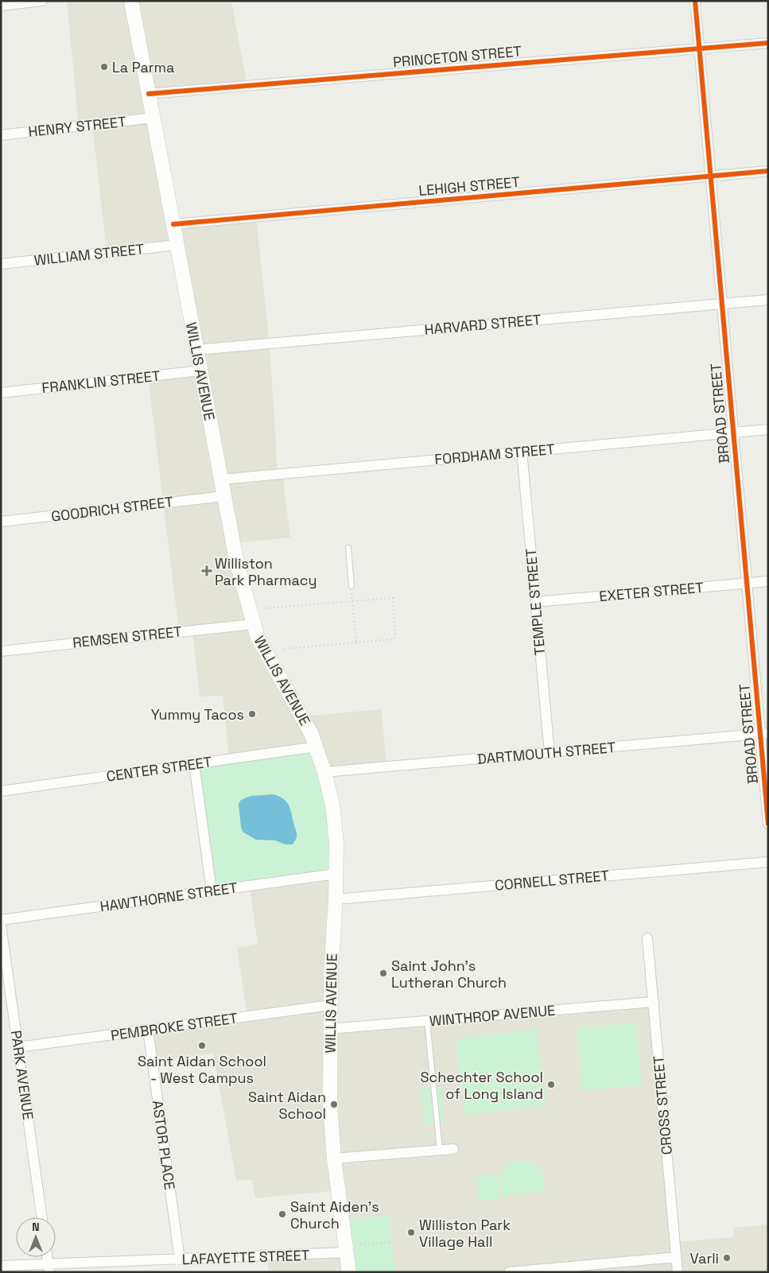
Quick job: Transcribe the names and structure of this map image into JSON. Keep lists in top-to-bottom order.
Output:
{
  "streets": {
    "main road": ["WILLIS AVENUE"],
    "street": [
      "PRINCETON STREET",
      "HENRY STREET",
      "LEHIGH STREET",
      "WILLIAM STREET",
      "HARVARD STREET",
      "FRANKLIN STREET",
      "BROAD STREET",
      "FORDHAM STREET",
      "GOODRICH STREET",
      "EXETER STREET",
      "TEMPLE STREET",
      "REMSEN STREET",
      "DARTMOUTH STREET",
      "CENTER STREET",
      "CORNELL STREET",
      "HAWTHORNE STREET",
      "WINTHROP AVENUE",
      "PEMBROKE STREET",
      "PARK AVENUE",
      "CROSS STREET",
      "ASTOR PLACE",
      "LAFAYETTE STREET"
    ]
  },
  "crossings": [
    ["PRINCETON STREET", "WILLIS AVENUE"],
    ["PRINCETON STREET", "BROAD STREET"],
    ["HENRY STREET", "WILLIS AVENUE"],
    ["LEHIGH STREET", "WILLIS AVENUE"],
    ["LEHIGH STREET", "BROAD STREET"],
    ["WILLIAM STREET", "WILLIS AVENUE"],
    ["HARVARD STREET", "WILLIS AVENUE"],
    ["HARVARD STREET", "BROAD STREET"],
    ["WILLIS AVENUE", "FRANKLIN STREET"],
    ["WILLIS AVENUE", "FORDHAM STREET"],
    ["WILLIS AVENUE", "GOODRICH STREET"],
    ["WILLIS AVENUE", "REMSEN STREET"],
    ["WILLIS AVENUE", "DARTMOUTH STREET"],
    ["WILLIS AVENUE", "CENTER STREET"],
    ["WILLIS AVENUE", "CORNELL STREET"],
    ["WILLIS AVENUE", "HAWTHORNE STREET"],
    ["WILLIS AVENUE", "WINTHROP AVENUE"],
    ["WILLIS AVENUE", "PEMBROKE STREET"],
    ["WILLIS AVENUE", "LAFAYETTE STREET"],
    ["BROAD STREET", "FORDHAM STREET"],
    ["BROAD STREET", "EXETER STREET"],
    ["BROAD STREET", "DARTMOUTH STREET"],
    ["FORDHAM STREET", "TEMPLE STREET"],
    ["EXETER STREET", "TEMPLE STREET"],
    ["TEMPLE STREET", "DARTMOUTH STREET"],
    ["WINTHROP AVENUE", "CROSS STREET"],
    ["PEMBROKE STREET", "PARK AVENUE"],
    ["PEMBROKE STREET", "ASTOR PLACE"],
    ["ASTOR PLACE", "LAFAYETTE STREET"]
  ],
  "places": {
    "other": [
      "La Parma",
      "Yummy Tacos",
      "Saint John's Lutheran Church",
      "Saint Aidan School - West Campus",
      "Schechter School of Long Island",
      "Saint Aidan School",
      "Saint Aiden's Church",
      "Williston Park Village Hall",
      "Varli"
    ],
    "health": ["Williston Park Pharmacy"]
  },
  "north": "top"
}
